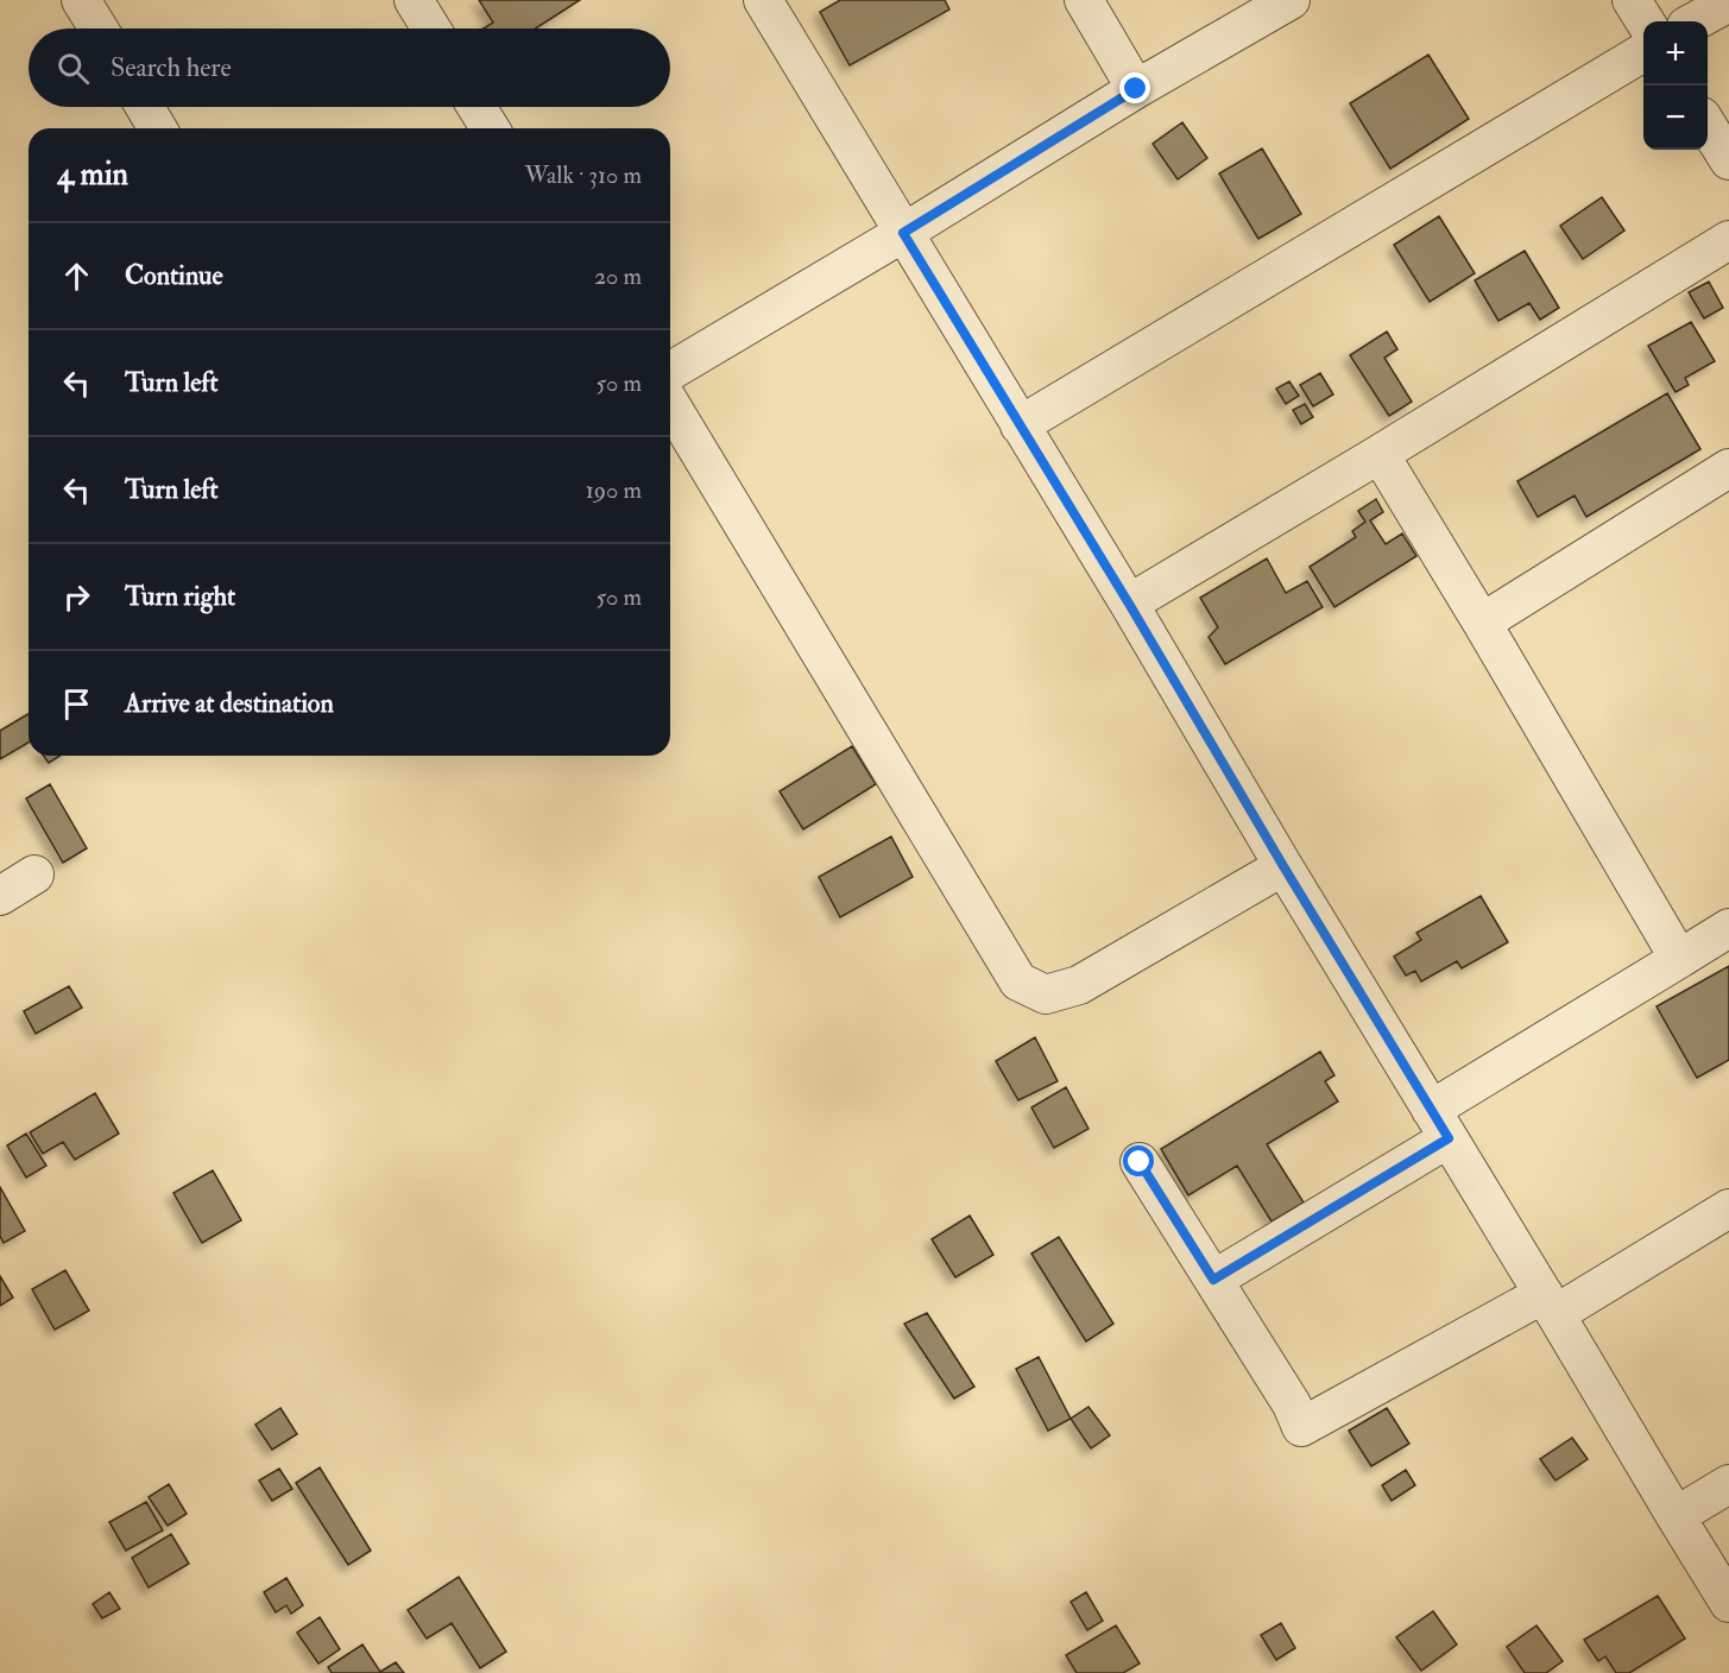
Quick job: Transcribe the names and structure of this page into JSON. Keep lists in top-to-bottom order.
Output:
{
  "page": {
    "map_buttons": ["+", "−"],
    "search": "Search here",
    "heading": ["4 min", "Walk · 310 m"],
    "list": [
      ["Continue", "20 m"],
      ["Turn left", "50 m"],
      ["Turn left", "190 m"],
      ["Turn right", "50 m"],
      "Arrive at destination"
    ]
  }
}
